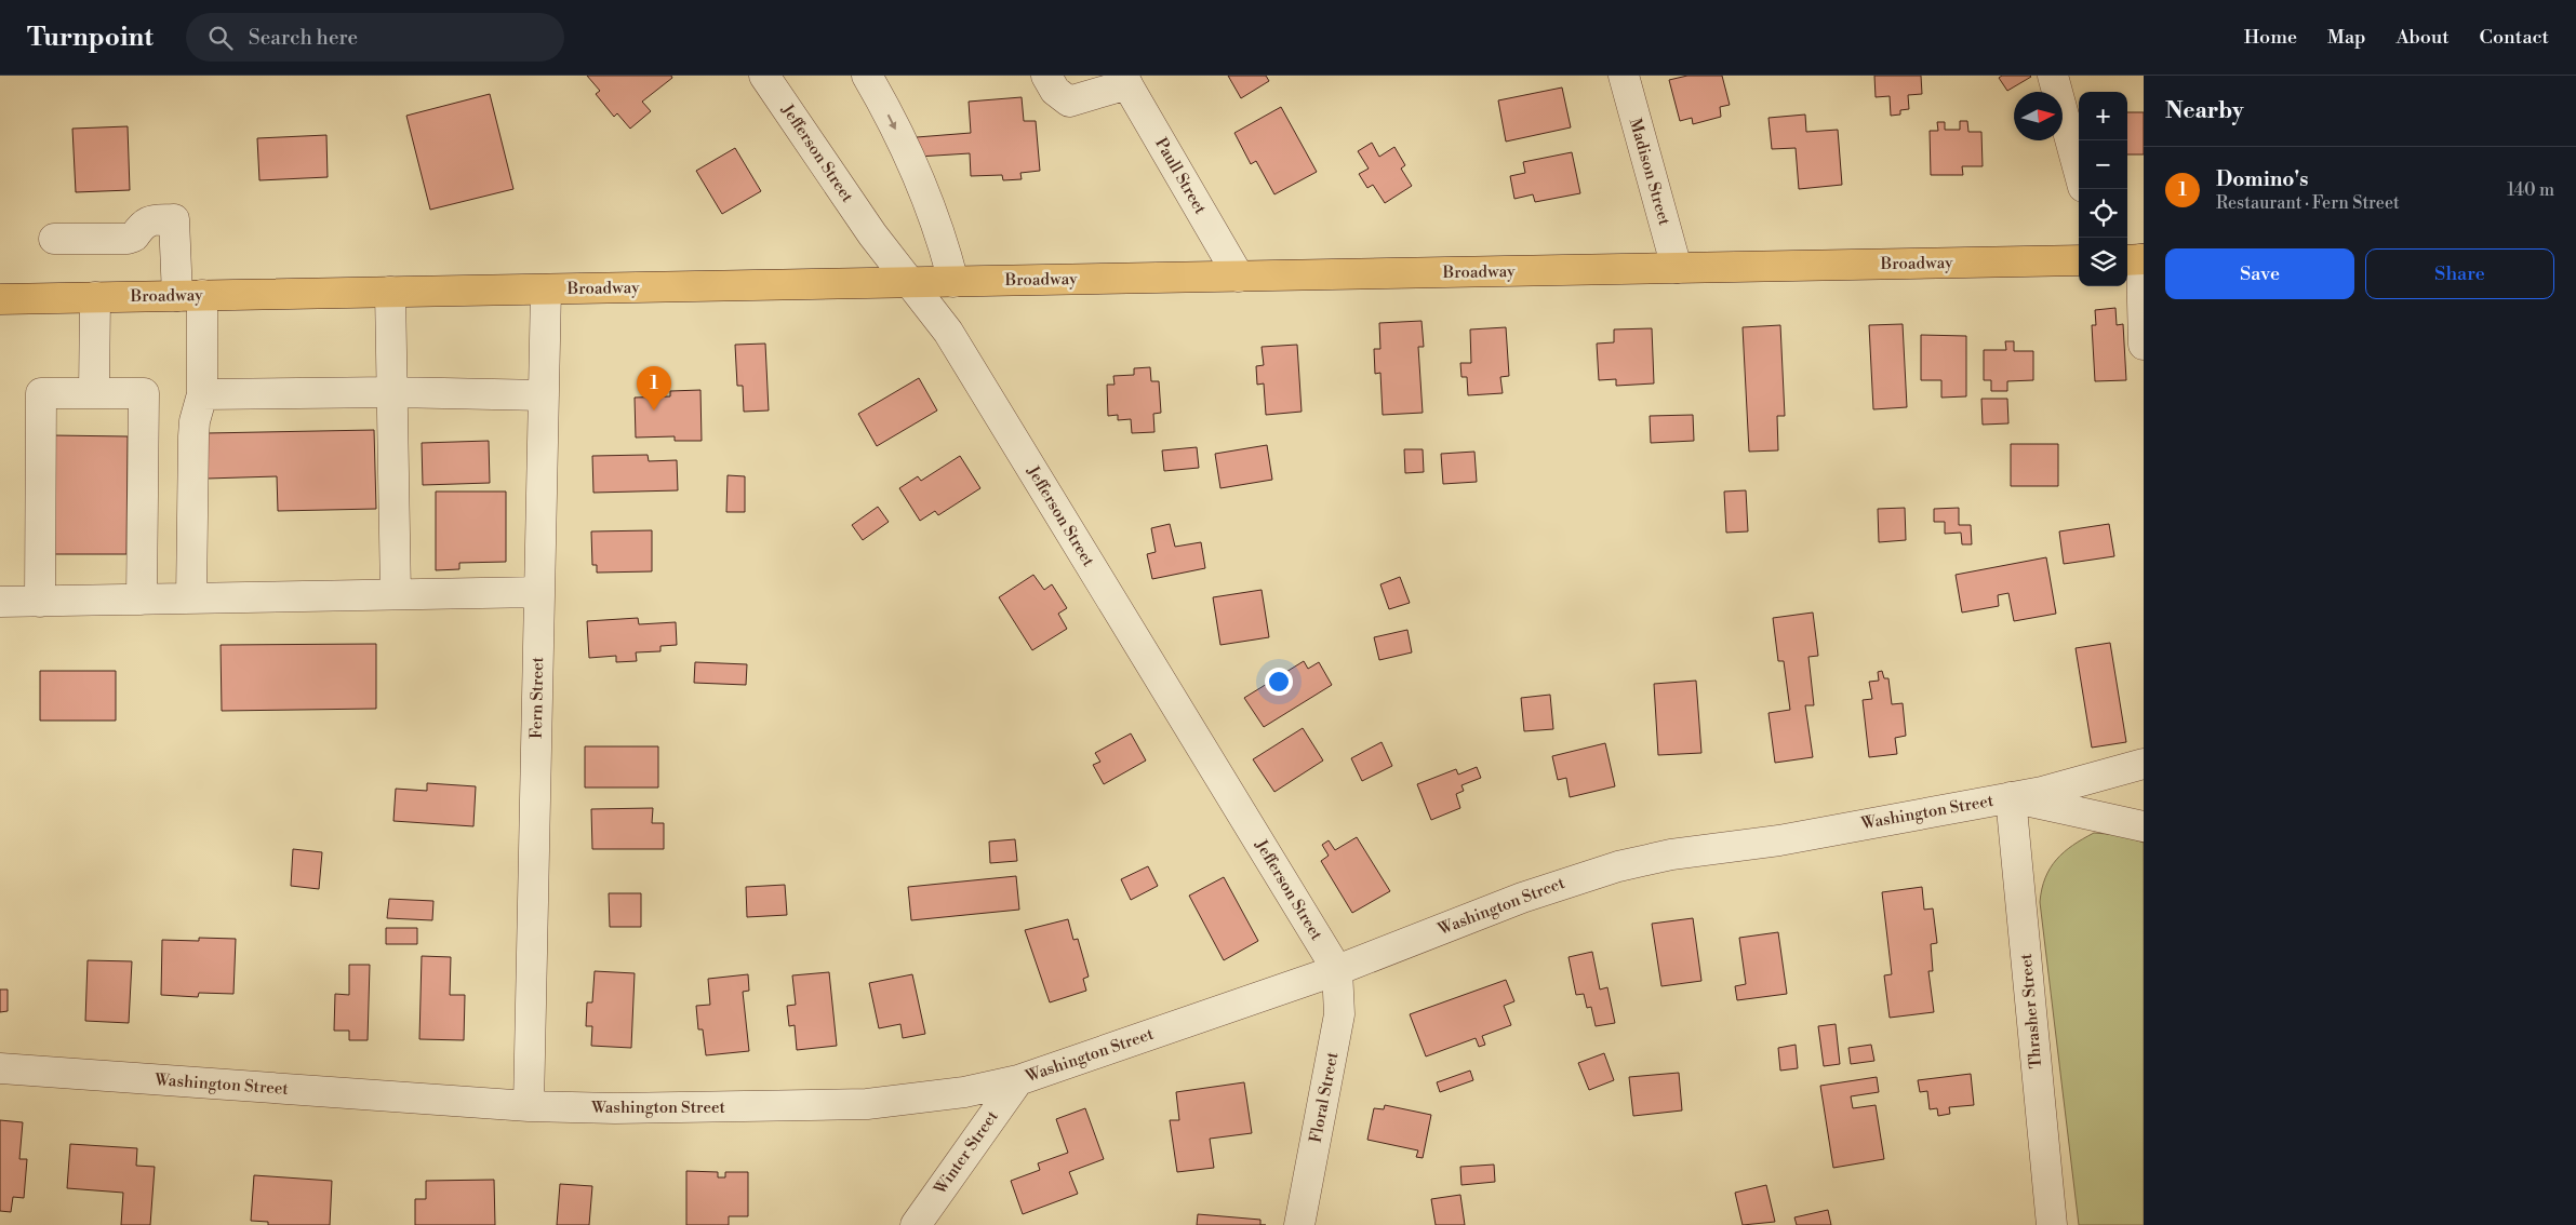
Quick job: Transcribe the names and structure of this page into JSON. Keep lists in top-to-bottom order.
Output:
{
  "streets": {
    "main road": ["Broadway"],
    "street": [
      "Jefferson Street",
      "Madison Street",
      "Paull Street",
      "Fern Street",
      "Washington Street",
      "Thrasher Street",
      "Floral Street",
      "Winter Street"
    ]
  },
  "crossings": [
    ["Jefferson Street", "Broadway"],
    ["Jefferson Street", "Washington Street"],
    ["Jefferson Street", "Floral Street"],
    ["Madison Street", "Broadway"],
    ["Paull Street", "Broadway"],
    ["Broadway", "Fern Street"],
    ["Fern Street", "Washington Street"],
    ["Washington Street", "Thrasher Street"],
    ["Washington Street", "Floral Street"],
    ["Washington Street", "Winter Street"]
  ],
  "north": "right",
  "page": {
    "header": "Turnpoint",
    "search": "Search here",
    "nav": [
      "Home",
      "Map",
      "About",
      "Contact"
    ],
    "heading": "Nearby",
    "map_buttons": ["+", "−"],
    "list": [
      {
        "mark": "1",
        "name": "Domino's",
        "note": "Restaurant · Fern Street",
        "value": "140 m"
      }
    ],
    "buttons": ["Save", "Share"],
    "pins": "1"
  }
}
